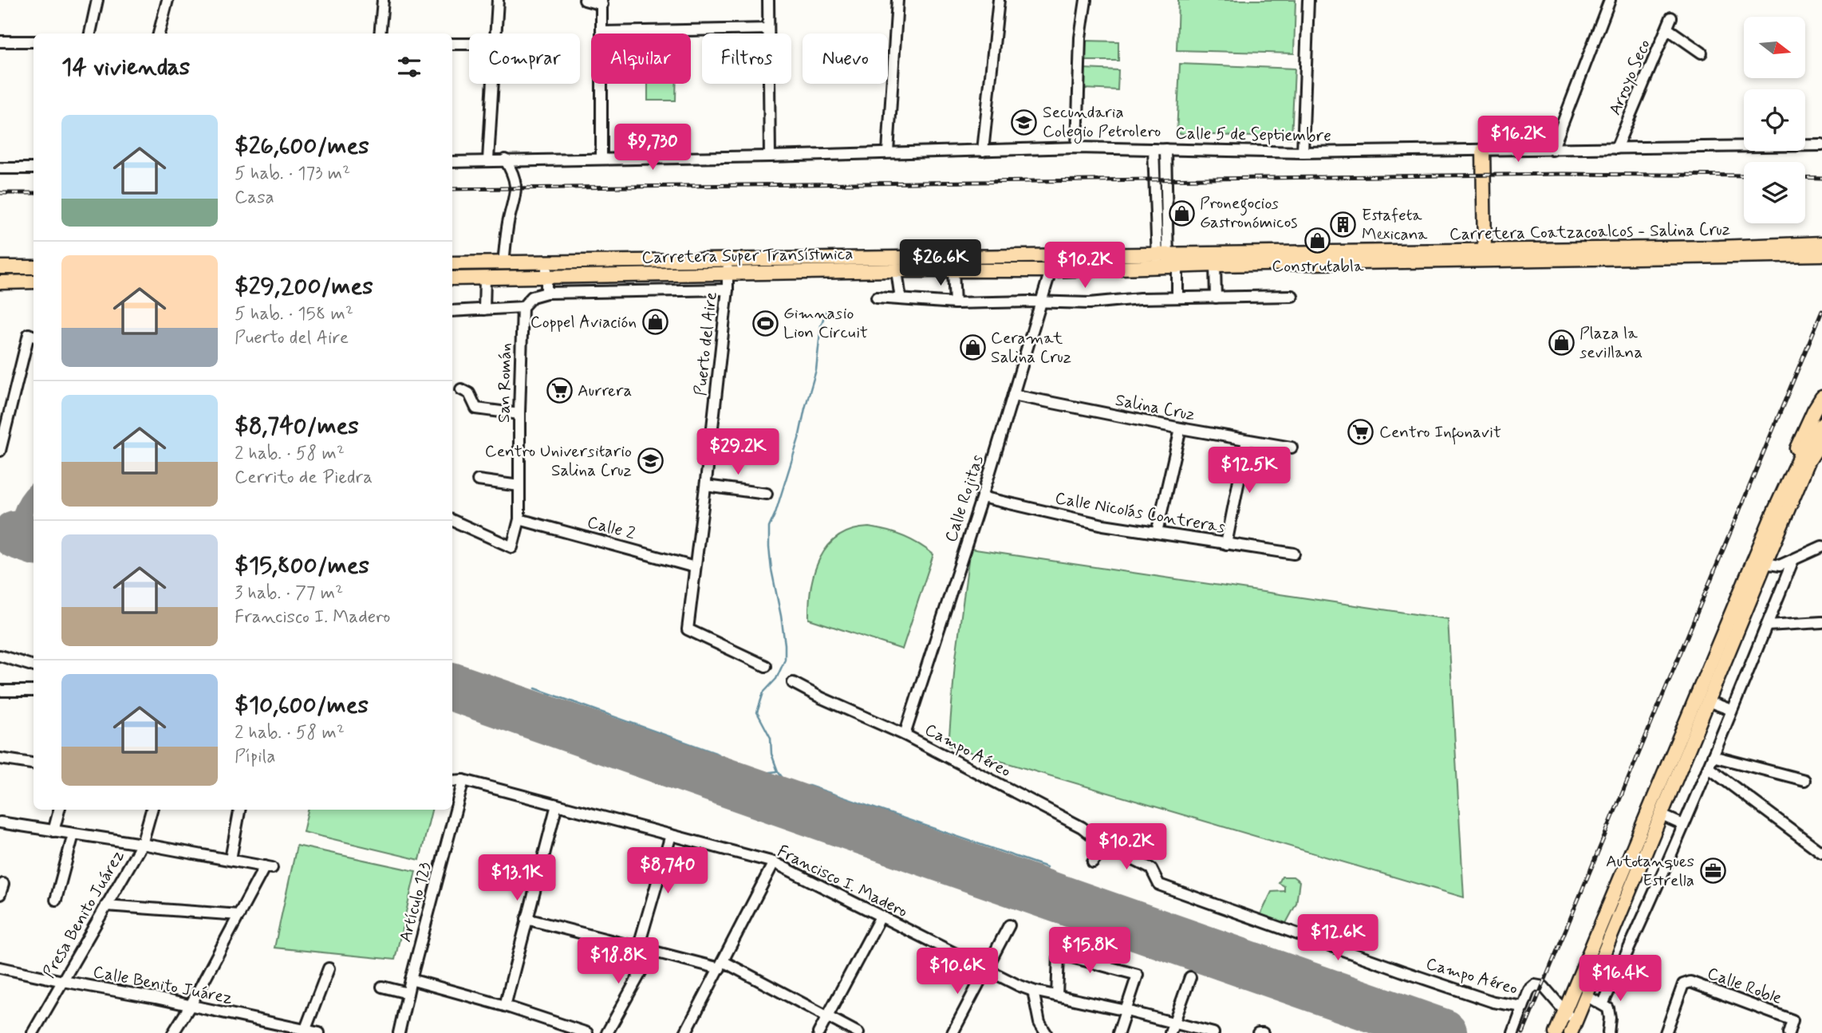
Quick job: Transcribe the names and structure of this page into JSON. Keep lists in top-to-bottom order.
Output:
{
  "streets": {
    "main road": ["Carretera Coatzacoalcos - Salina Cruz", "Carretera Super Transístmica"],
    "street": [
      "Arroyo Seco",
      "Calle 5 de Septiembre",
      "Puerto del Aire",
      "San Román",
      "Salina Cruz",
      "Calle Rojitas",
      "Calle Nicolás Contreras",
      "Calle 2",
      "Campo Aéreo",
      "Francisco I. Madero",
      "Artículo 123",
      "Presa Benito Juárez",
      "Calle Benito Juárez",
      "Calle Roble"
    ]
  },
  "crossings": [
    ["Arroyo Seco", "Calle 5 de Septiembre"],
    ["Carretera Coatzacoalcos - Salina Cruz", "Carretera Super Transístmica"],
    ["Carretera Super Transístmica", "Puerto del Aire"],
    ["Carretera Super Transístmica", "Calle Rojitas"],
    ["Puerto del Aire", "Calle 2"],
    ["San Román", "Calle 2"],
    ["Salina Cruz", "Calle Rojitas"],
    ["Calle Rojitas", "Calle Nicolás Contreras"],
    ["Calle Rojitas", "Campo Aéreo"],
    ["Francisco I. Madero", "Artículo 123"],
    ["Presa Benito Juárez", "Calle Benito Juárez"]
  ],
  "places": {
    "school or university": ["Secundaria Colegio Petrolero", "Centro Universitario Salina Cruz"],
    "shop": [
      "Pronegocios Gastronómicos",
      "Construtabla",
      "Coppel Aviación",
      "Plaza la sevillana",
      "Ceramat Salina Cruz"
    ],
    "building": ["Estafeta Mexicana"],
    "sports": ["Gimnasio Lion Circuit"],
    "supermarket": ["Aurrera", "Centro Infonavit"],
    "office": ["Autotanques Estrella"]
  },
  "north": "right",
  "page": {
    "chip": [
      "Comprar",
      "Alquilar",
      "Filtros",
      "Nuevo"
    ],
    "heading": "14 viviendas",
    "list": [
      {
        "name": "$26,600/mes",
        "note": "5 hab. · 173 m² · Casa"
      },
      {
        "name": "$29,200/mes",
        "note": "5 hab. · 158 m² · Puerto del Aire"
      },
      {
        "name": "$8,740/mes",
        "note": "2 hab. · 58 m² · Cerrito de Piedra"
      },
      {
        "name": "$15,800/mes",
        "note": "3 hab. · 77 m² · Francisco I. Madero"
      },
      {
        "name": "$10,600/mes",
        "note": "2 hab. · 58 m² · Pípila"
      }
    ],
    "price": [
      "$16.2K",
      "$9,730",
      "$26.6K",
      "$10.2K",
      "$29.2K",
      "$12.5K",
      "$10.2K",
      "$8,740",
      "$13.1K",
      "$12.6K",
      "$15.8K",
      "$18.8K",
      "$10.6K",
      "$16.4K"
    ]
  }
}
